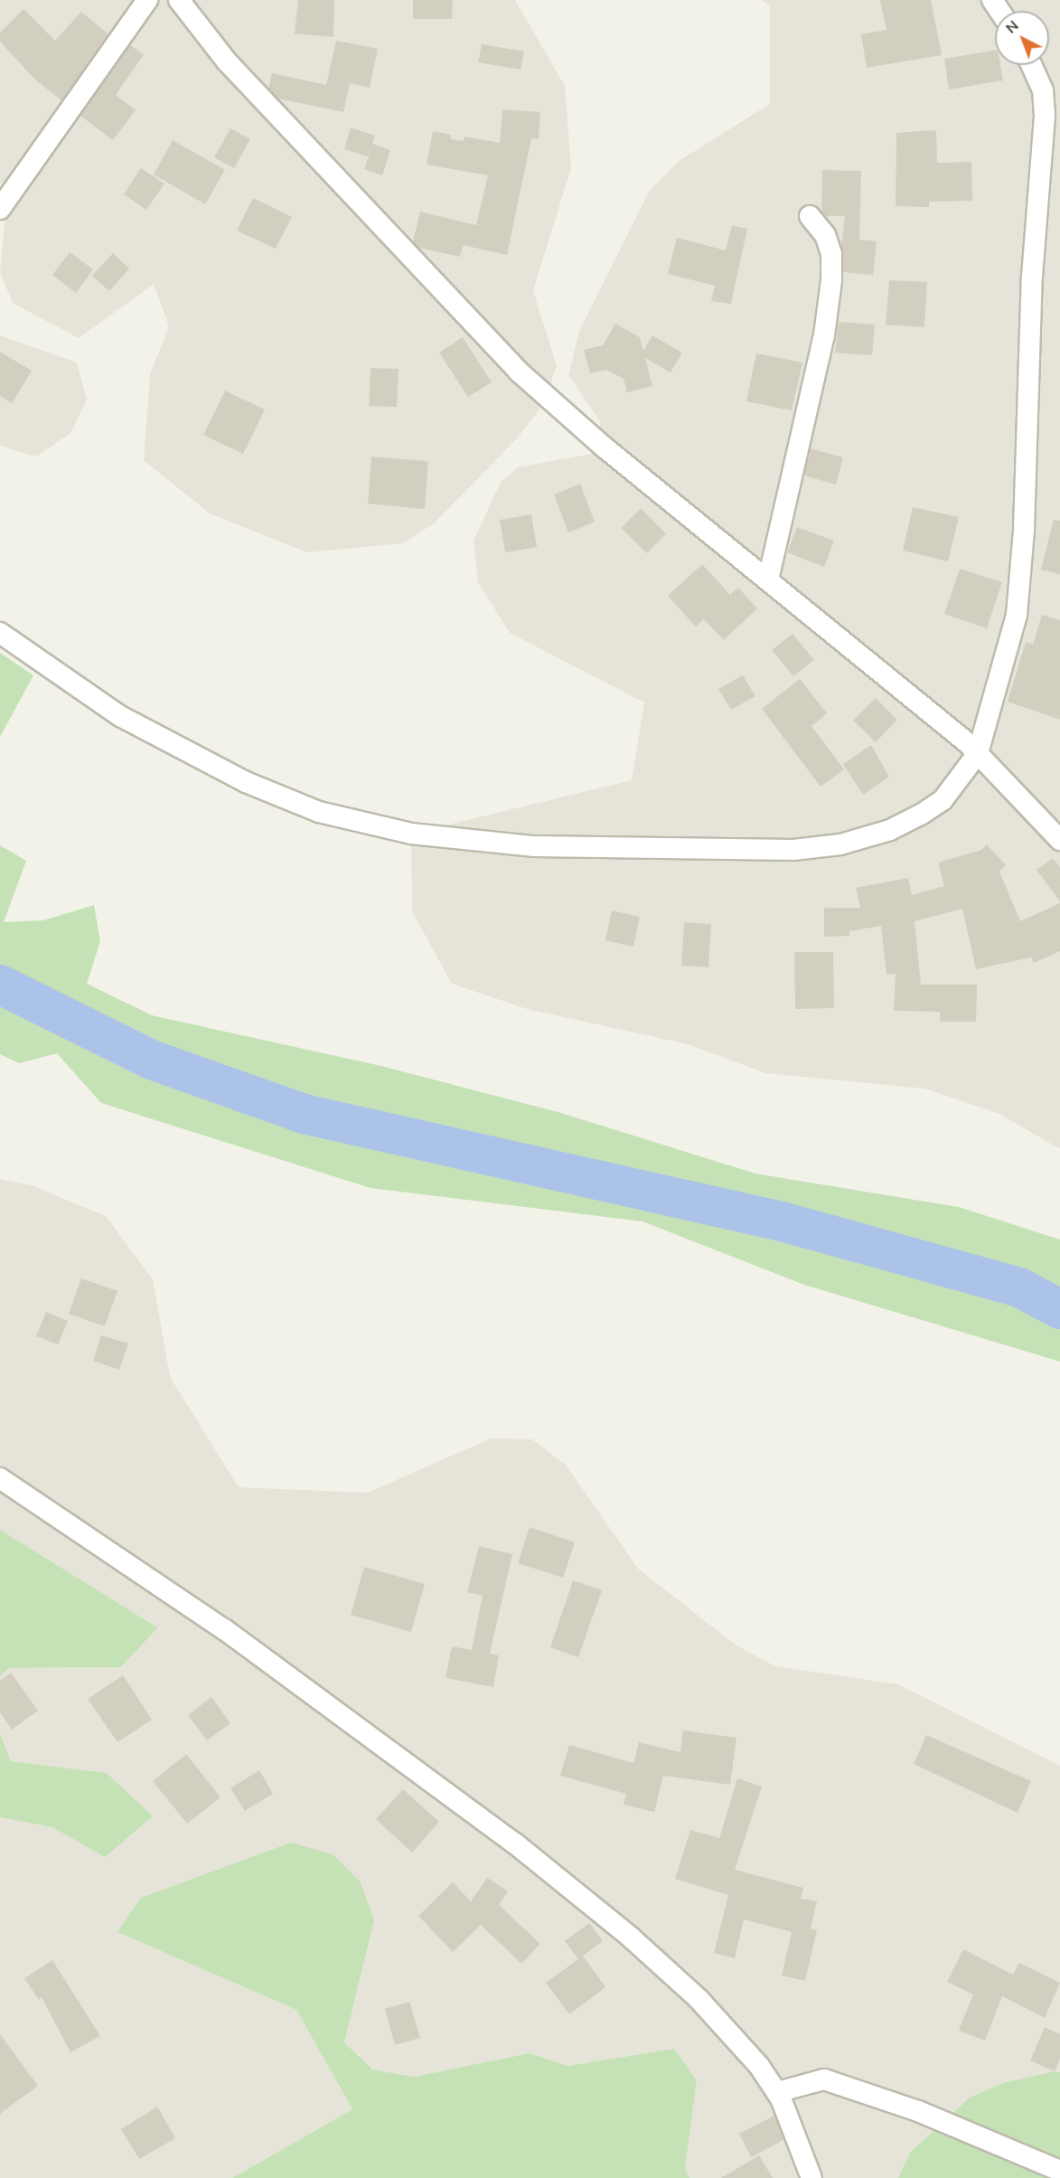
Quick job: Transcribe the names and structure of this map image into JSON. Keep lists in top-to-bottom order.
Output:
{
  "north": "top left"
}
